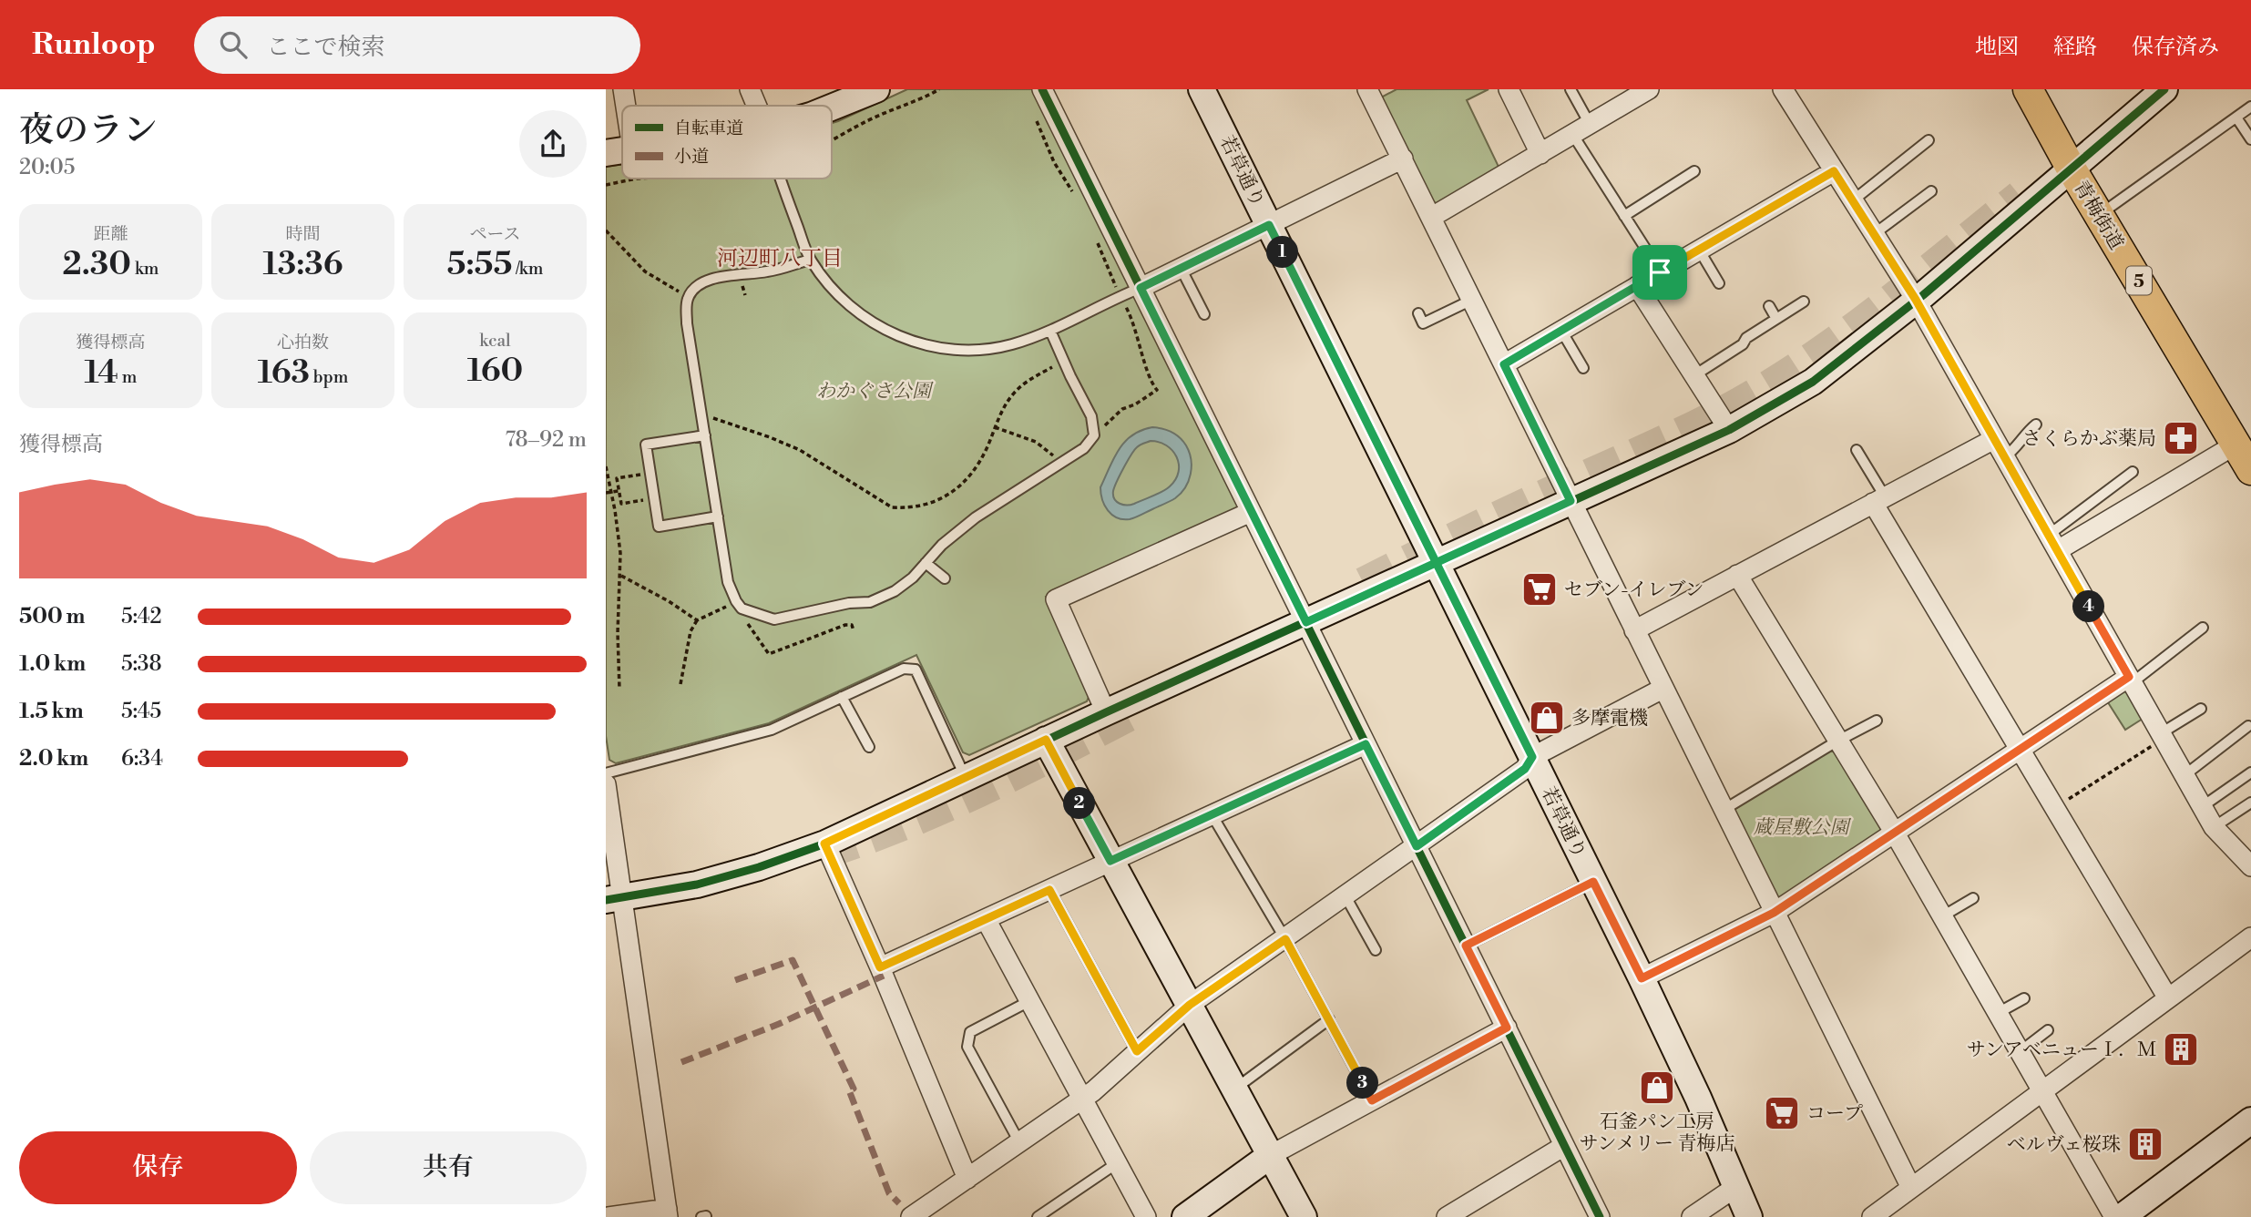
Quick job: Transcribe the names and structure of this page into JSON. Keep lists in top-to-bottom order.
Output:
{
  "streets": {
    "main road": ["青梅街道", "5"],
    "street": ["若草通り"]
  },
  "districts": ["河辺町八丁目"],
  "parks": ["わかぐさ公園", "蔵屋敷公園"],
  "places": {
    "pharmacy": ["さくらかぶ薬局"],
    "supermarket": ["セブン-イレブン", "コープ"],
    "shop": ["多摩電機", "石釜パン工房 サンメリー 青梅店"],
    "building": ["サンアベニューＩ．Ｍ", "ベルヴェ桜珠"]
  },
  "legend": ["自転車道", "小道"],
  "page": {
    "header": "Runloop",
    "search": "ここで検索",
    "nav": ["地図", "経路", "保存済み"],
    "heading": ["夜のラン", "20:05"],
    "stats": [
      ["距離", "2.30 km"],
      ["時間", "13:36"],
      ["ペース", "5:55 /km"],
      ["獲得標高", "14 m"],
      ["心拍数", "163 bpm"],
      ["kcal", "160"]
    ],
    "pins": [
      "1",
      "4",
      "2",
      "3"
    ],
    "chart": ["獲得標高", "78–92 m"],
    "list": [
      {
        "name": "500 m",
        "note": "5:42"
      },
      {
        "name": "1.0 km",
        "note": "5:38"
      },
      {
        "name": "1.5 km",
        "note": "5:45"
      },
      {
        "name": "2.0 km",
        "note": "6:34"
      }
    ],
    "buttons": ["保存", "共有"]
  }
}
